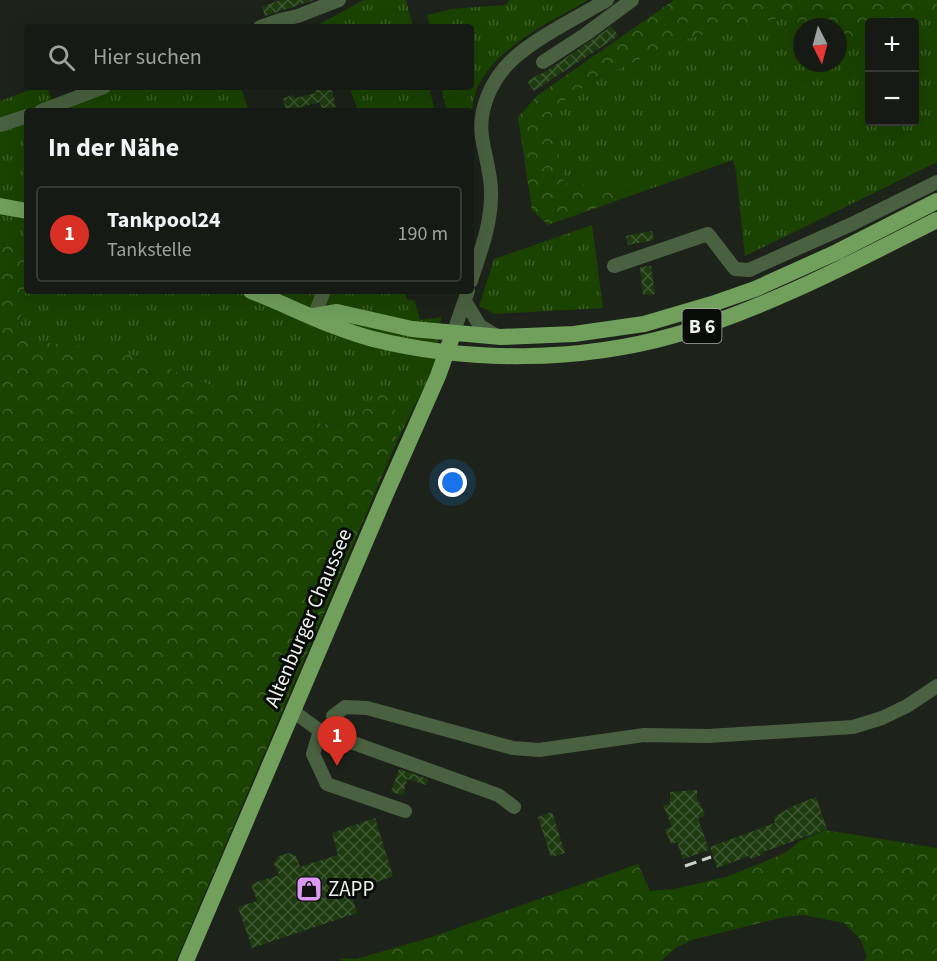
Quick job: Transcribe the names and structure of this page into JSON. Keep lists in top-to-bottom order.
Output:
{
  "streets": {
    "main road": ["B 6", "Altenburger Chaussee"]
  },
  "crossings": [
    ["B 6", "Altenburger Chaussee"]
  ],
  "places": {
    "shop": ["ZAPP"]
  },
  "north": "bottom",
  "page": {
    "map_buttons": ["+", "−"],
    "search": "Hier suchen",
    "heading": "In der Nähe",
    "list": [
      {
        "mark": "1",
        "name": "Tankpool24",
        "note": "Tankstelle",
        "value": "190 m"
      }
    ],
    "pins": "1"
  }
}
